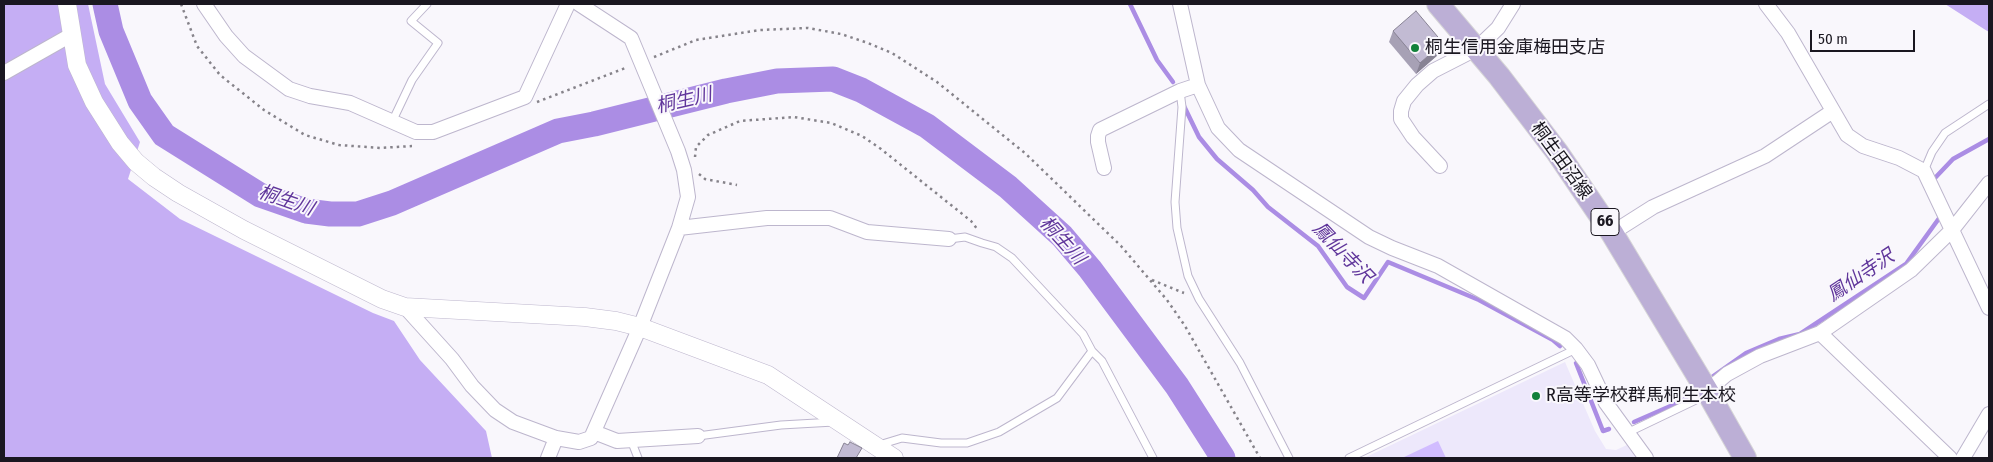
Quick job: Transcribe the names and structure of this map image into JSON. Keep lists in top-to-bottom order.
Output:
{
  "streets": {
    "main road": ["桐生田沼線", "66"]
  },
  "water": ["桐生川", "鳳仙寺沢"],
  "places": ["桐生信用金庫梅田支店", "R高等学校群馬桐生本校"],
  "scale_bar": "50 m"
}
